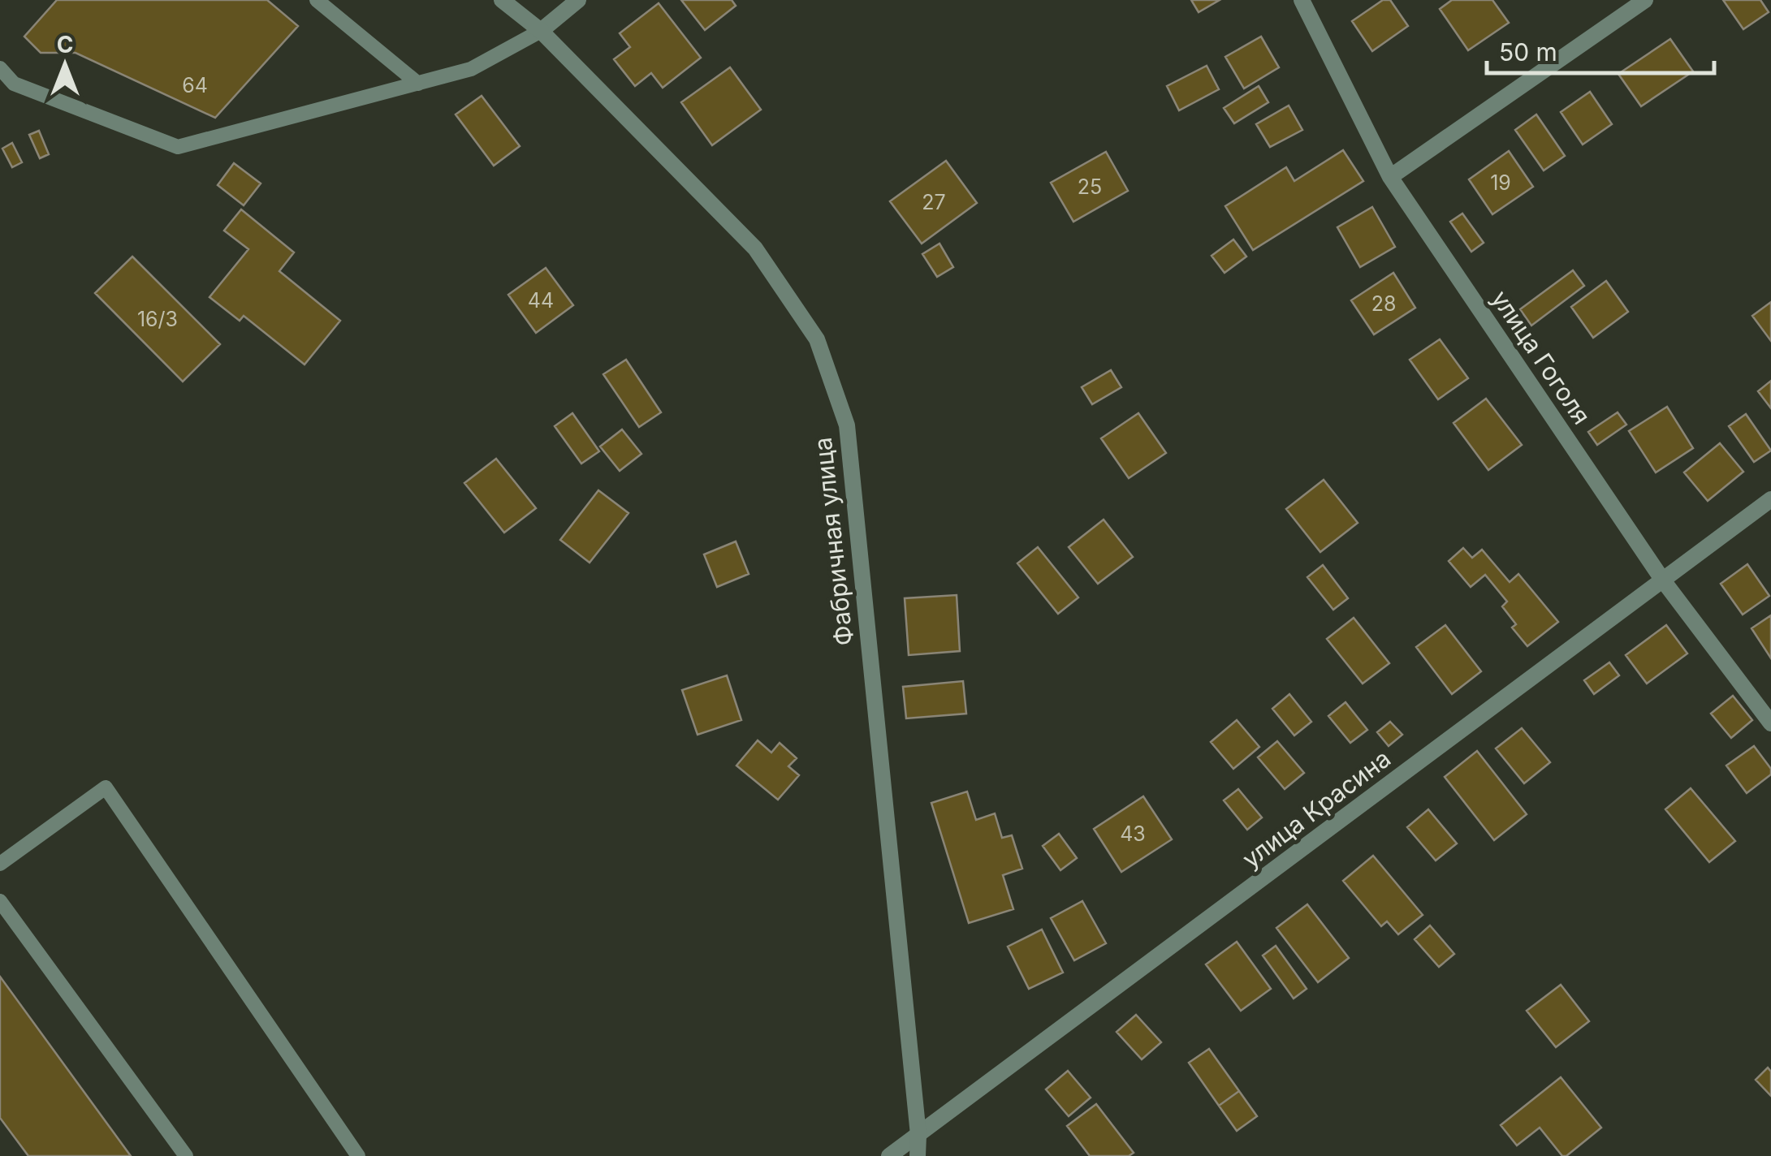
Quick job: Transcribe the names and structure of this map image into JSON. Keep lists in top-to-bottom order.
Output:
{
  "streets": {
    "street": ["улица Гоголя", "Фабричная улица", "улица Красина"]
  },
  "crossings": [
    ["улица Гоголя", "улица Красина"],
    ["Фабричная улица", "улица Красина"]
  ],
  "house_numbers": [
    "64",
    "19",
    "25",
    "27",
    "44",
    "28",
    "16/3",
    "43"
  ],
  "scale_bar": "50 m",
  "north": "top"
}
